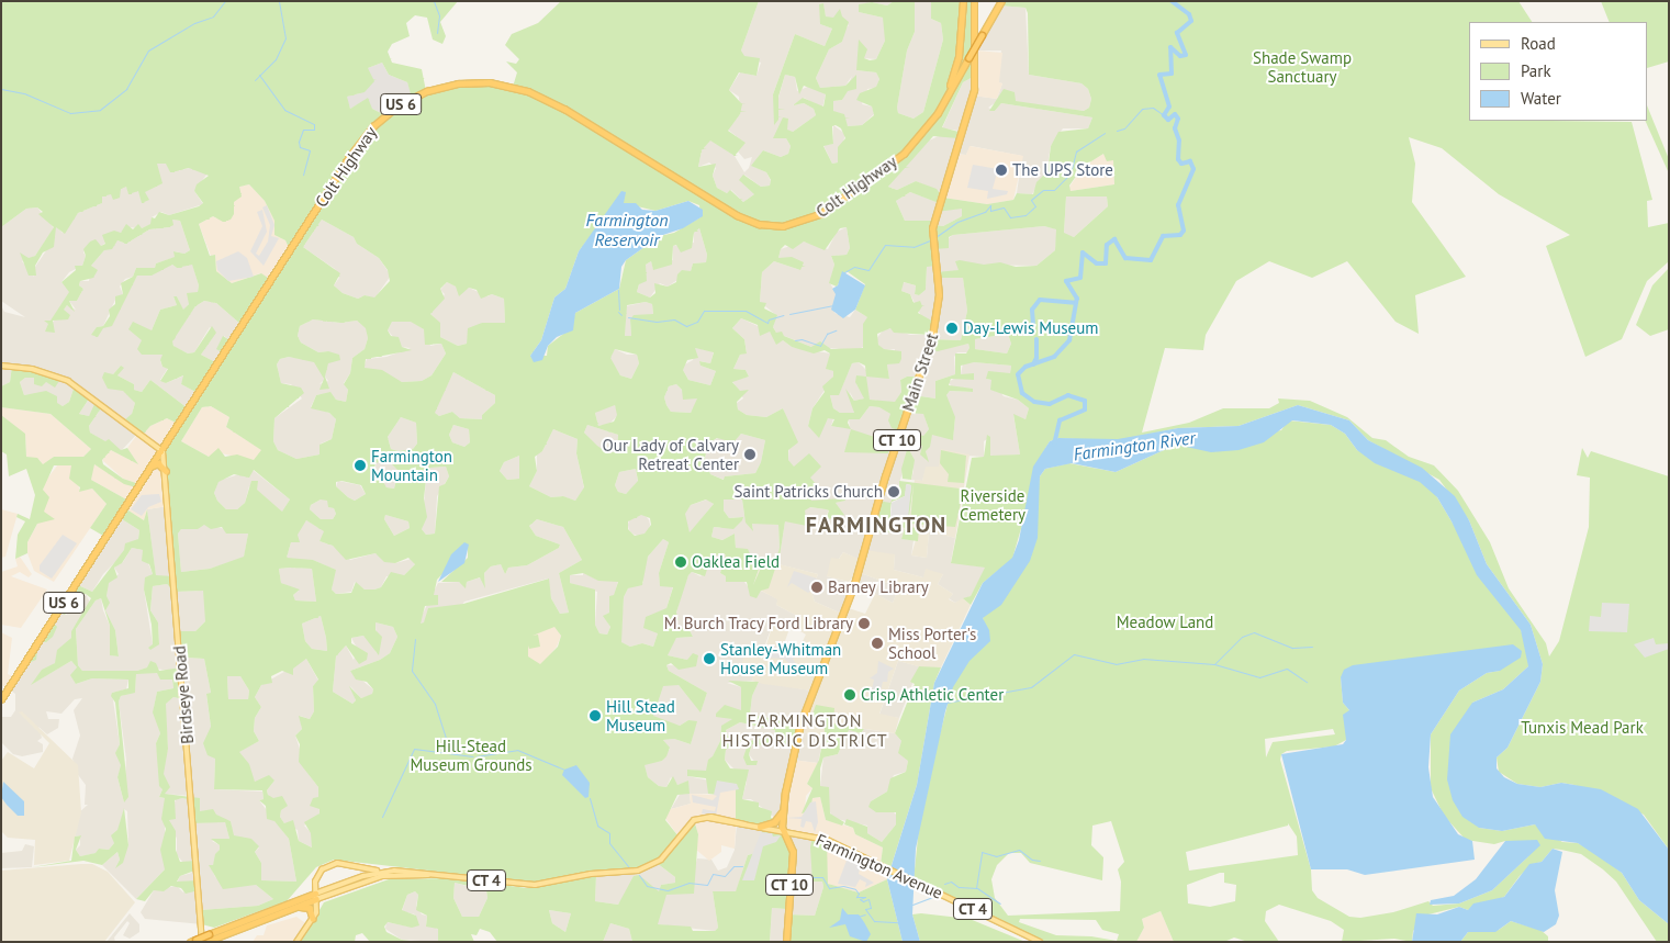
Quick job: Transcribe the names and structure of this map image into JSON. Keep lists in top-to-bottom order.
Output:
{
  "streets": {
    "highway": [
      "US 6",
      "Colt Highway",
      "Main Street",
      "CT 10"
    ],
    "main road": ["Birdseye Road", "Farmington Avenue", "CT 4"]
  },
  "crossings": [
    ["Colt Highway", "Birdseye Road"],
    ["Main Street", "CT 10"],
    ["Main Street", "Farmington Avenue"],
    ["CT 10", "Farmington Avenue"],
    ["Farmington Avenue", "CT 4"]
  ],
  "districts": ["FARMINGTON", "FARMINGTON HISTORIC DISTRICT"],
  "water": ["Farmington Reservoir", "Farmington River"],
  "parks": [
    "Shade Swamp Sanctuary",
    "Riverside Cemetery",
    "Meadow Land",
    "Tunxis Mead Park",
    "Hill-Stead Museum Grounds"
  ],
  "places": [
    "The UPS Store",
    "Day-Lewis Museum",
    "Our Lady of Calvary Retreat Center",
    "Farmington Mountain",
    "Saint Patricks Church",
    "Oaklea Field",
    "Barney Library",
    "M. Burch Tracy Ford Library",
    "Miss Porter's School",
    "Stanley-Whitman House Museum",
    "Crisp Athletic Center",
    "Hill Stead Museum"
  ],
  "legend": ["Road", "Park", "Water"]
}
